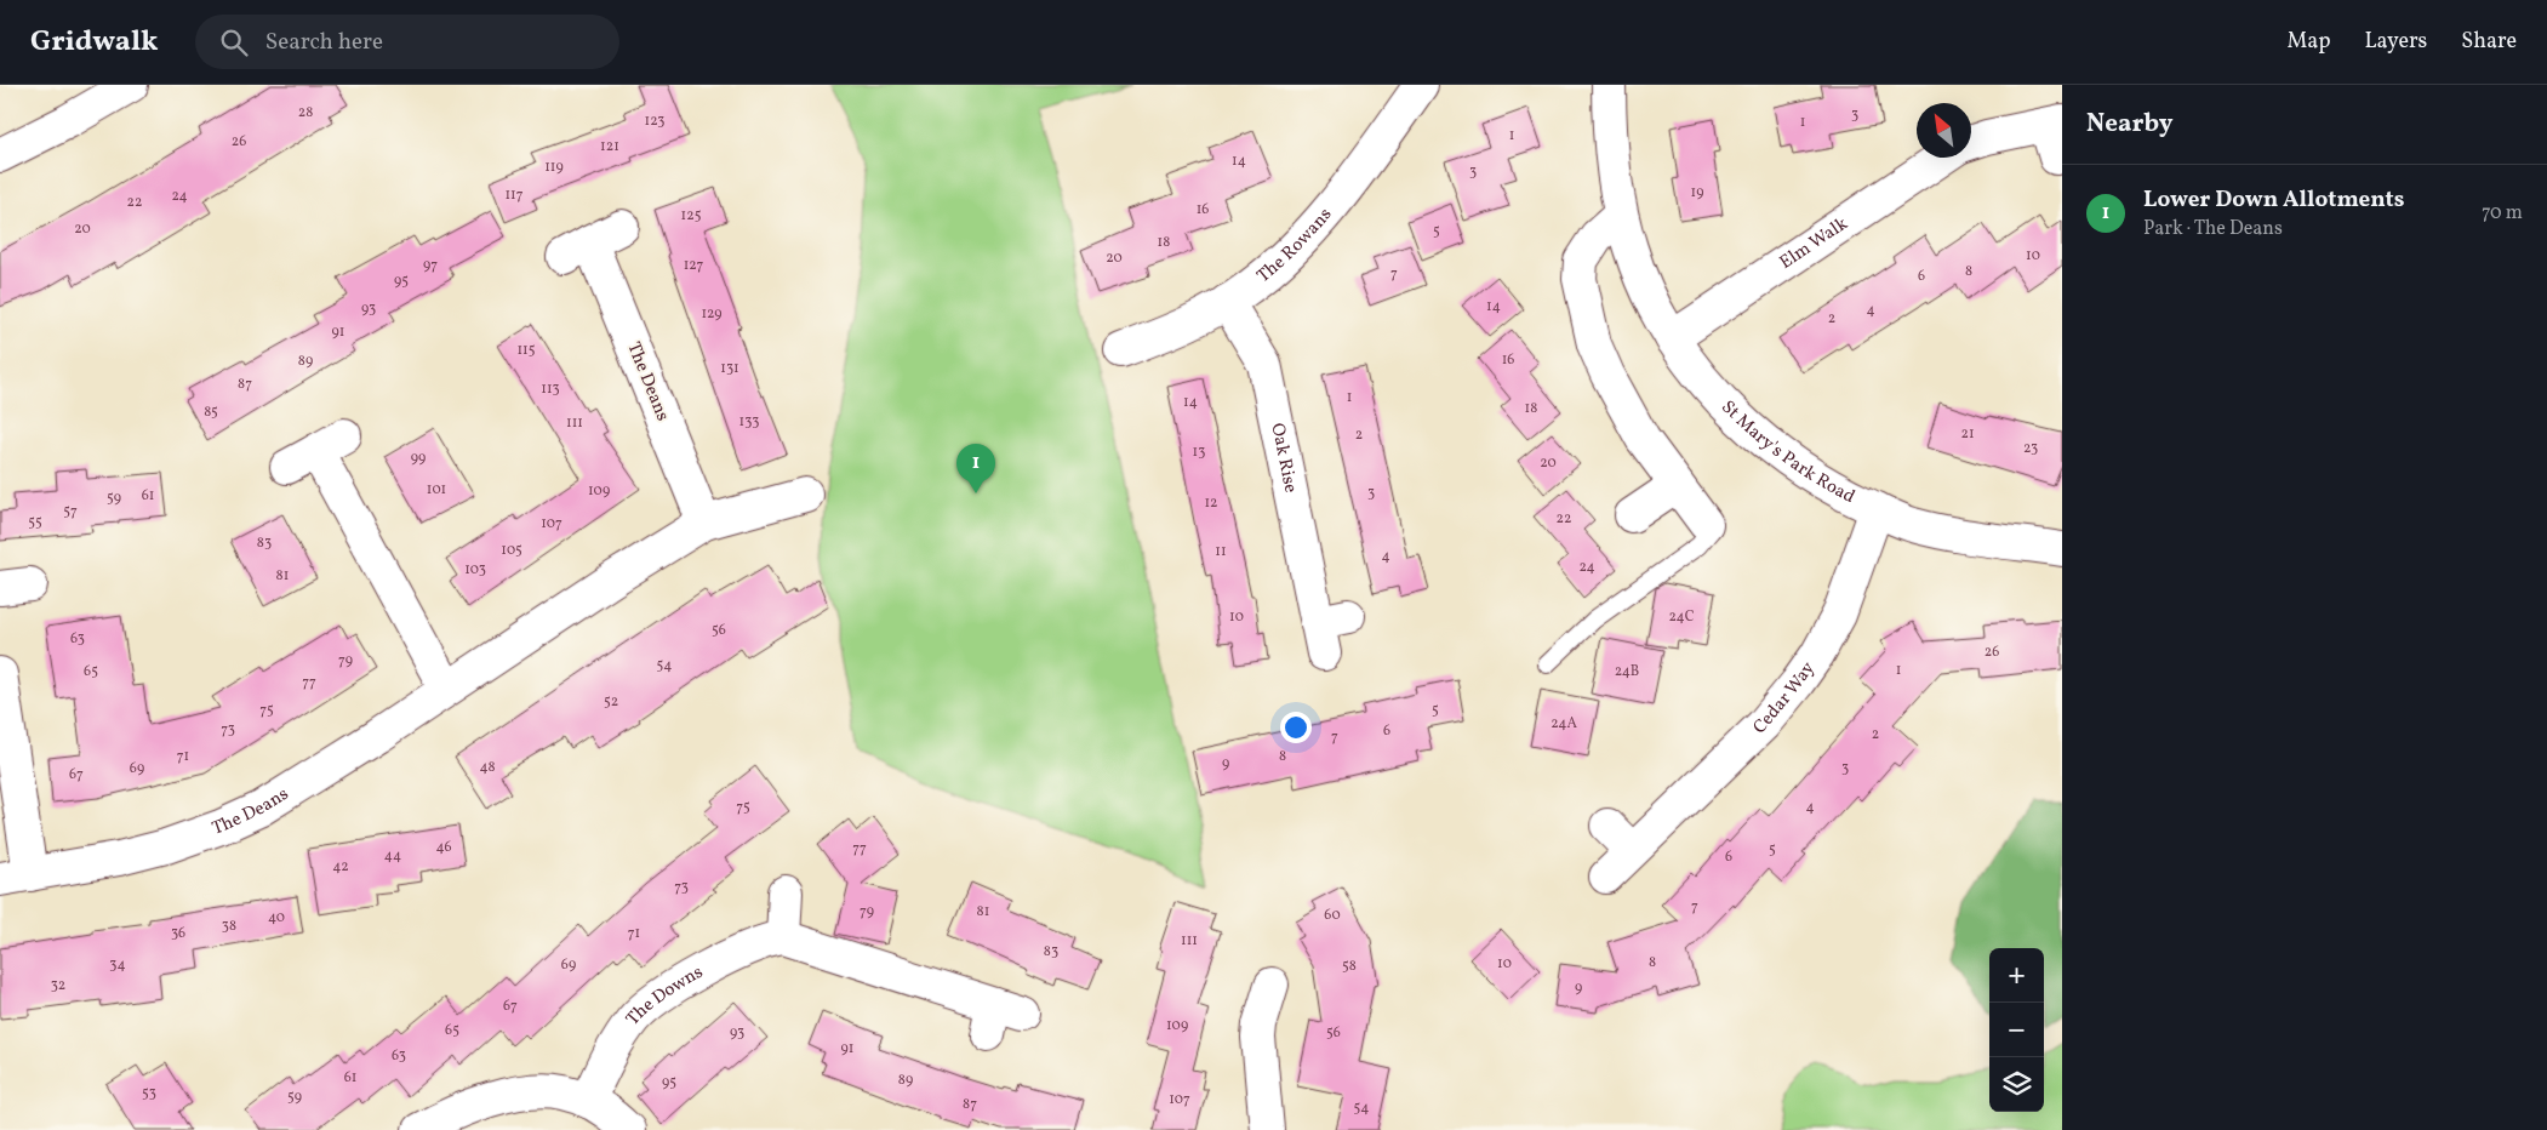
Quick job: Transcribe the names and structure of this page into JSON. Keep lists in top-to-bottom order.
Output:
{
  "streets": {
    "street": [
      "Elm Walk",
      "The Rowans",
      "The Deans",
      "St Mary's Park Road",
      "Oak Rise",
      "Cedar Way",
      "The Downs"
    ]
  },
  "crossings": [
    ["Elm Walk", "St Mary's Park Road"],
    ["The Rowans", "Oak Rise"],
    ["St Mary's Park Road", "Cedar Way"]
  ],
  "house_numbers": [
    "28",
    "3",
    "123",
    "1",
    "1",
    "26",
    "121",
    "14",
    "119",
    "3",
    "19",
    "117",
    "24",
    "22",
    "16",
    "125",
    "20",
    "5",
    "18",
    "10",
    "20",
    "97",
    "127",
    "8",
    "7",
    "6",
    "95",
    "14",
    "93",
    "4",
    "129",
    "2",
    "91",
    "115",
    "16",
    "89",
    "131",
    "87",
    "113",
    "1",
    "14",
    "18",
    "85",
    "133",
    "111",
    "21",
    "2",
    "23",
    "13",
    "99",
    "20",
    "101",
    "109",
    "3",
    "61",
    "59",
    "12",
    "57",
    "22",
    "55",
    "107",
    "83",
    "105",
    "11",
    "4",
    "24",
    "103",
    "81",
    "10",
    "24C",
    "56",
    "63",
    "26",
    "79",
    "54",
    "1",
    "65",
    "24B",
    "77",
    "52",
    "75",
    "5",
    "24A",
    "73",
    "6",
    "2",
    "7",
    "71",
    "8",
    "9",
    "48",
    "69",
    "3",
    "67",
    "75",
    "4",
    "46",
    "77",
    "5",
    "44",
    "6",
    "42",
    "73",
    "7",
    "79",
    "81",
    "60",
    "40",
    "38",
    "36",
    "71",
    "111",
    "83",
    "8",
    "10",
    "34",
    "69",
    "58",
    "32",
    "9",
    "67",
    "109",
    "65",
    "93",
    "56",
    "91",
    "63",
    "61",
    "89",
    "95",
    "53",
    "59",
    "107",
    "87",
    "54"
  ],
  "north": "top left",
  "page": {
    "header": "Gridwalk",
    "search": "Search here",
    "nav": ["Map", "Layers", "Share"],
    "heading": "Nearby",
    "list": [
      {
        "mark": "1",
        "name": "Lower Down Allotments",
        "note": "Park · The Deans",
        "value": "70 m"
      }
    ],
    "pins": "1",
    "map_buttons": ["+", "−"]
  }
}
